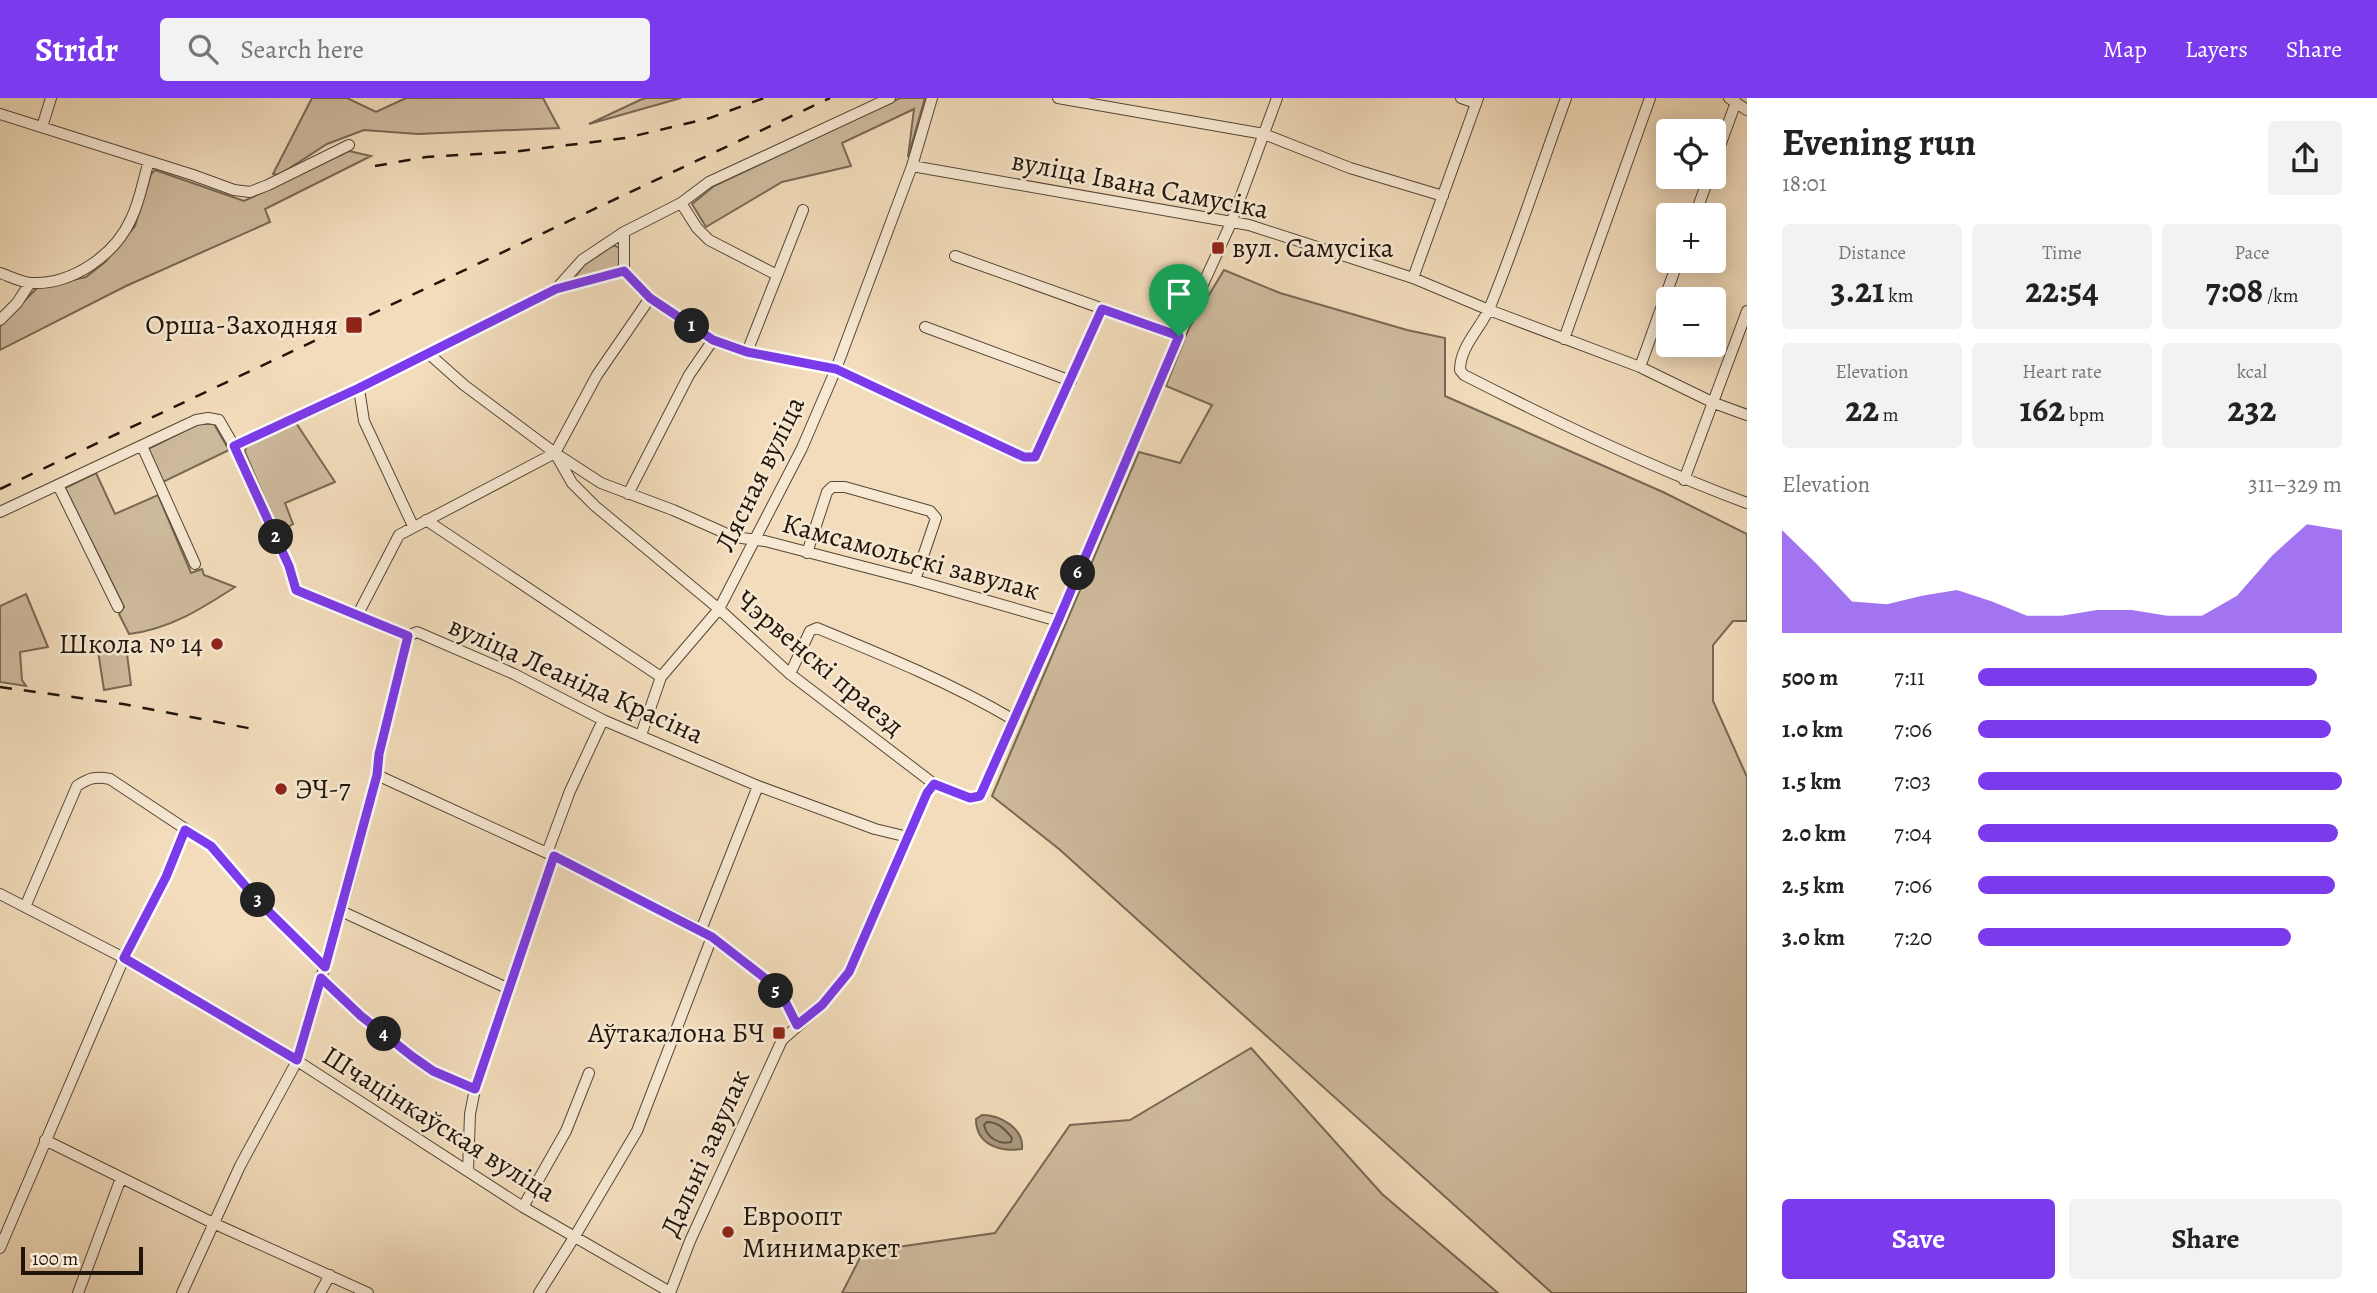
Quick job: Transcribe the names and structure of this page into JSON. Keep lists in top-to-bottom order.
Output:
{
  "streets": {
    "street": [
      "вуліца Івана Самусіка",
      "Лясная вуліца",
      "Камсамольскі завулак",
      "Чэрвенскі праезд",
      "вуліца Леаніда Красіна",
      "Шчацінкаўская вуліца",
      "Дальні завулак"
    ]
  },
  "crossings": [
    ["вуліца Івана Самусіка", "Лясная вуліца"],
    ["Лясная вуліца", "Камсамольскі завулак"],
    ["Лясная вуліца", "Чэрвенскі праезд"],
    ["Лясная вуліца", "вуліца Леаніда Красіна"],
    ["Камсамольскі завулак", "Чэрвенскі праезд"],
    ["Чэрвенскі праезд", "Дальні завулак"],
    ["вуліца Леаніда Красіна", "Дальні завулак"],
    ["Шчацінкаўская вуліца", "Дальні завулак"]
  ],
  "places": {
    "transit": ["вул. Самусіка", "Орша-Заходняя", "Аўтакалона БЧ"],
    "other": ["Школа № 14", "ЭЧ-7", "Евроопт Минимаркет"]
  },
  "scale_bar": "100 m",
  "page": {
    "header": "Stridr",
    "search": "Search here",
    "nav": ["Map", "Layers", "Share"],
    "heading": ["Evening run", "18:01"],
    "map_buttons": ["+", "−"],
    "stats": [
      ["Distance", "3.21 km"],
      ["Time", "22:54"],
      ["Pace", "7:08 /km"],
      ["Elevation", "22 m"],
      ["Heart rate", "162 bpm"],
      ["kcal", "232"]
    ],
    "pins": [
      "1",
      "2",
      "6",
      "3",
      "5",
      "4"
    ],
    "chart": ["Elevation", "311–329 m"],
    "list": [
      {
        "name": "500 m",
        "note": "7:11"
      },
      {
        "name": "1.0 km",
        "note": "7:06"
      },
      {
        "name": "1.5 km",
        "note": "7:03"
      },
      {
        "name": "2.0 km",
        "note": "7:04"
      },
      {
        "name": "2.5 km",
        "note": "7:06"
      },
      {
        "name": "3.0 km",
        "note": "7:20"
      }
    ],
    "buttons": ["Save", "Share"],
    "scale": "100 m"
  }
}
